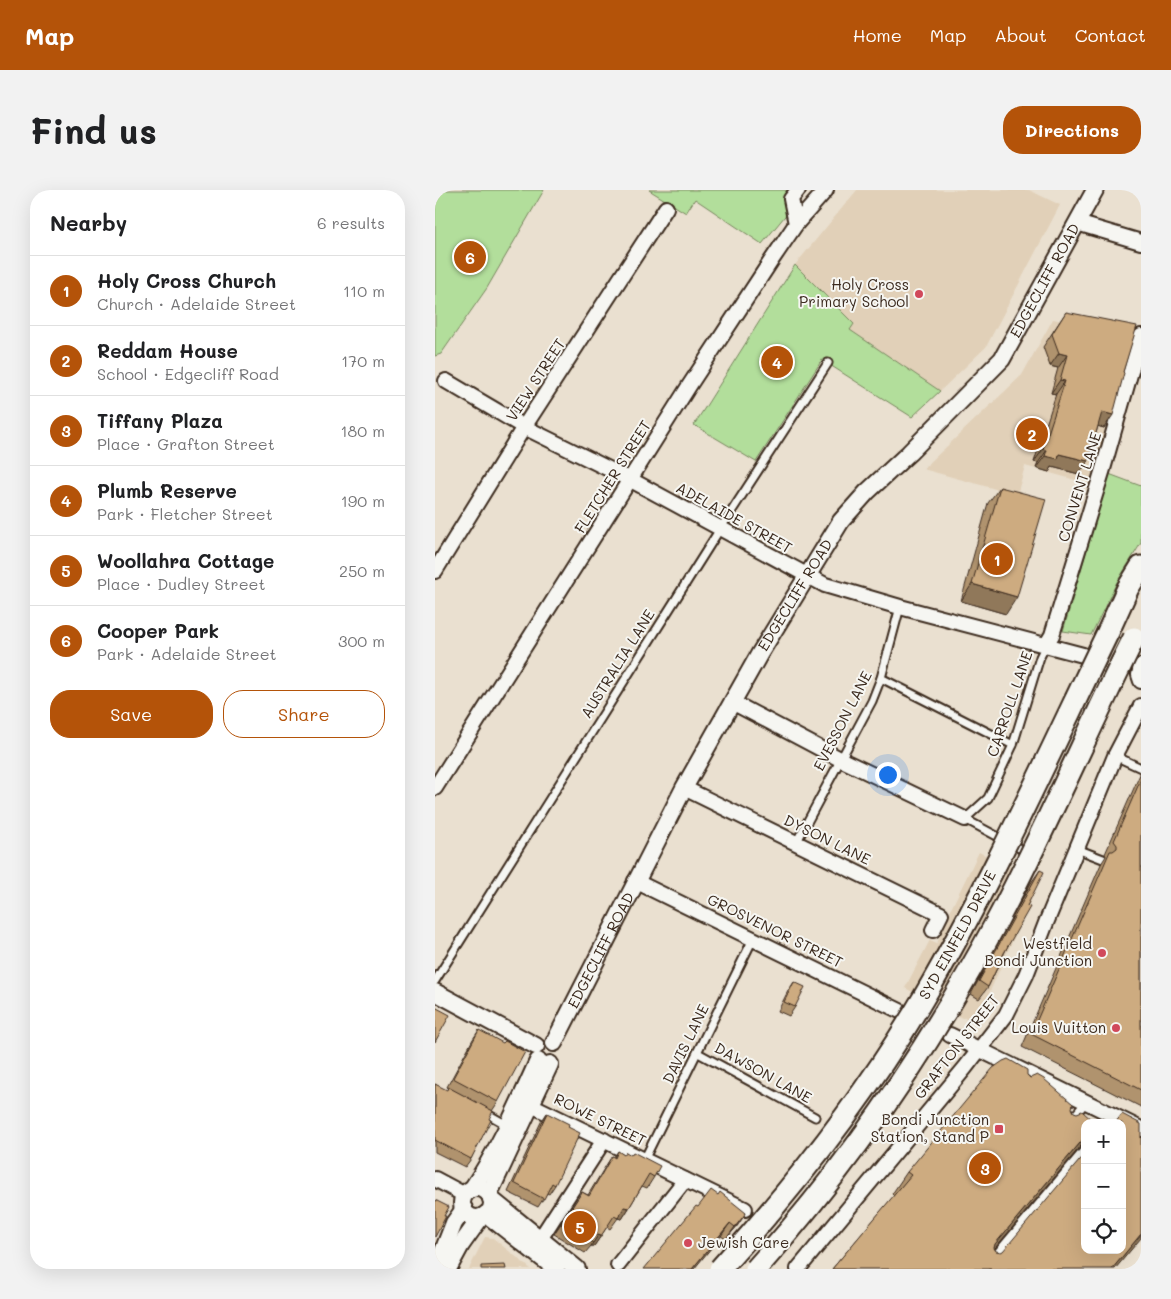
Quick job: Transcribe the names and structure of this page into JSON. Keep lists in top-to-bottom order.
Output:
{
  "streets": {
    "main road": ["SYD EINFELD DRIVE"],
    "street": [
      "EDGECLIFF ROAD",
      "VIEW STREET",
      "FLETCHER STREET",
      "CONVENT LANE",
      "ADELAIDE STREET",
      "DYSON LANE",
      "GROSVENOR STREET",
      "GRAFTON STREET",
      "ROWE STREET"
    ],
    "lane": [
      "AUSTRALIA LANE",
      "CARROLL LANE",
      "EVESSON LANE",
      "DAVIS LANE",
      "DAWSON LANE"
    ]
  },
  "crossings": [
    ["EDGECLIFF ROAD", "ADELAIDE STREET"],
    ["EDGECLIFF ROAD", "DYSON LANE"],
    ["EDGECLIFF ROAD", "GROSVENOR STREET"],
    ["VIEW STREET", "ADELAIDE STREET"],
    ["FLETCHER STREET", "ADELAIDE STREET"],
    ["CONVENT LANE", "ADELAIDE STREET"],
    ["CONVENT LANE", "CARROLL LANE"],
    ["ADELAIDE STREET", "AUSTRALIA LANE"],
    ["ADELAIDE STREET", "CARROLL LANE"],
    ["ADELAIDE STREET", "EVESSON LANE"],
    ["EVESSON LANE", "DYSON LANE"],
    ["GROSVENOR STREET", "DAVIS LANE"],
    ["DAVIS LANE", "DAWSON LANE"],
    ["DAVIS LANE", "ROWE STREET"]
  ],
  "places": {
    "other": [
      "Holy Cross Primary School",
      "Westfield Bondi Junction",
      "Louis Vuitton",
      "Jewish Care"
    ],
    "transit": ["Bondi Junction Station, Stand P"]
  },
  "page": {
    "header": "Map",
    "nav": [
      "Home",
      "Map",
      "About",
      "Contact"
    ],
    "buttons": [
      "Directions",
      ["Save", "Share"]
    ],
    "title": "Find us",
    "heading": ["Nearby", "6 results"],
    "pins": [
      "6",
      "4",
      "2",
      "1",
      "3",
      "5"
    ],
    "list": [
      {
        "mark": "1",
        "name": "Holy Cross Church",
        "note": "Church · Adelaide Street",
        "value": "110 m"
      },
      {
        "mark": "2",
        "name": "Reddam House",
        "note": "School · Edgecliff Road",
        "value": "170 m"
      },
      {
        "mark": "3",
        "name": "Tiffany Plaza",
        "note": "Place · Grafton Street",
        "value": "180 m"
      },
      {
        "mark": "4",
        "name": "Plumb Reserve",
        "note": "Park · Fletcher Street",
        "value": "190 m"
      },
      {
        "mark": "5",
        "name": "Woollahra Cottage",
        "note": "Place · Dudley Street",
        "value": "250 m"
      },
      {
        "mark": "6",
        "name": "Cooper Park",
        "note": "Park · Adelaide Street",
        "value": "300 m"
      }
    ],
    "map_buttons": ["+", "−"]
  }
}
